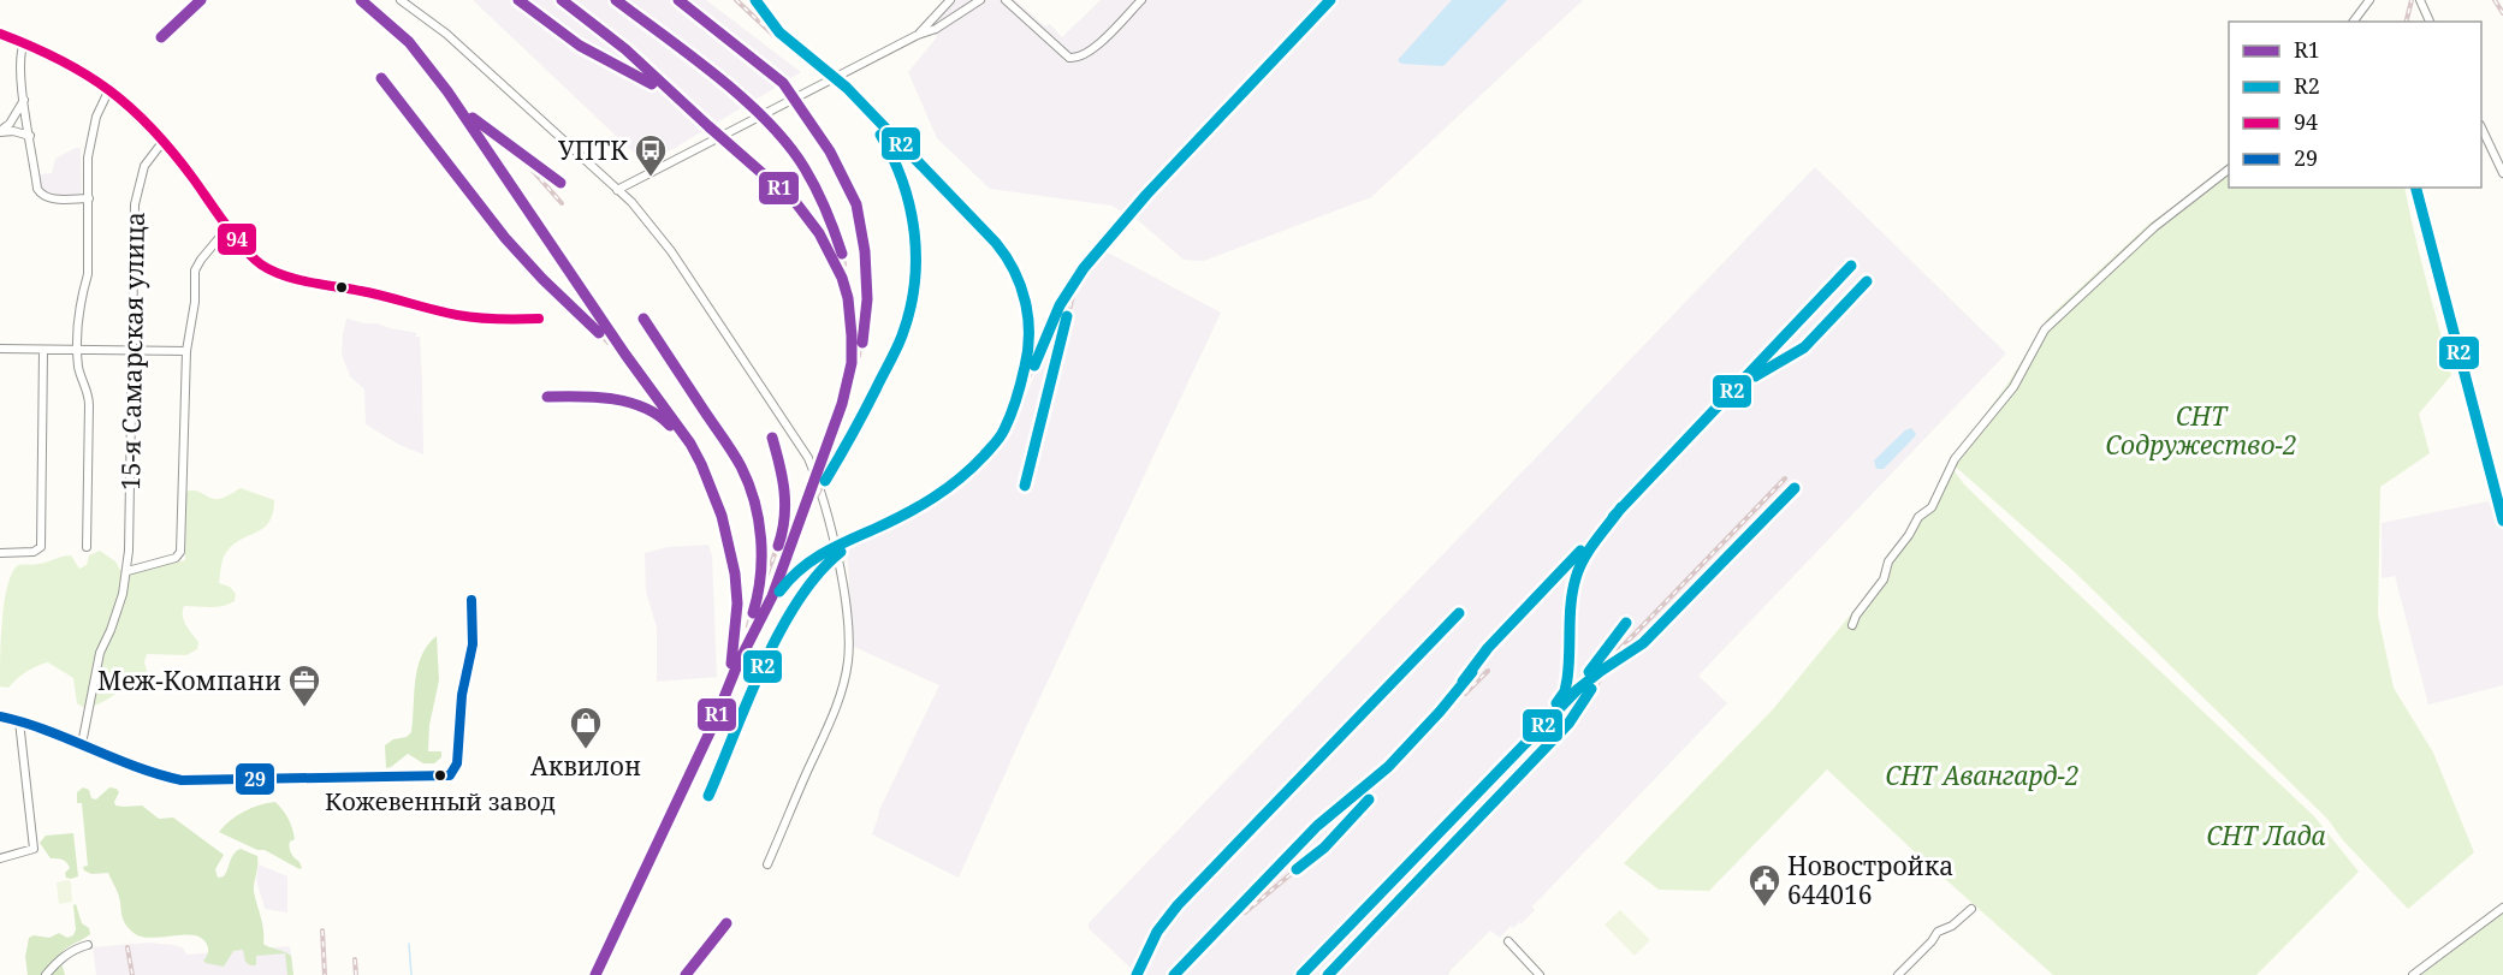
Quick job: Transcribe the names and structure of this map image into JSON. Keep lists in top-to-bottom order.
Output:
{
  "streets": {
    "street": ["15-я Самарская улица"]
  },
  "parks": ["СНТ Содружество-2", "СНТ Авангард-2", "СНТ Лада"],
  "places": {
    "bus stop": ["УПТК"],
    "office": ["Меж-Компани"],
    "shop": ["Аквилон"],
    "other": ["Кожевенный завод"],
    "public building": ["Новостройка 644016"]
  },
  "lines": [
    "transit line R1",
    "transit line R2",
    "transit line 94",
    "transit line 29"
  ],
  "legend": [
    "R1",
    "R2",
    "94",
    "29"
  ]
}
